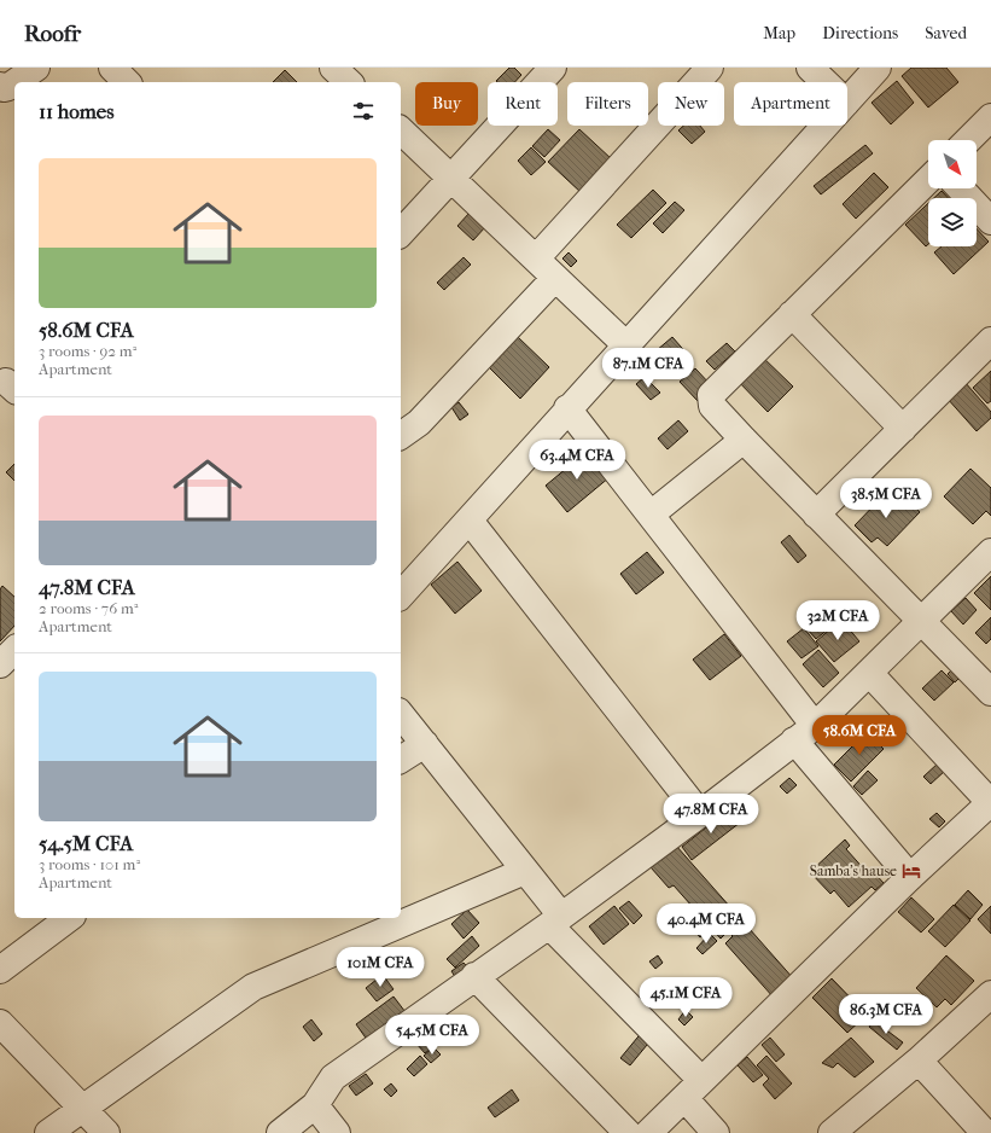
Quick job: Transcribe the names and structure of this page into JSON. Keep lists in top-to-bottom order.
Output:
{
  "places": {
    "hotel": ["Samba's hause"]
  },
  "north": "bottom right",
  "page": {
    "header": "Roofr",
    "nav": ["Map", "Directions", "Saved"],
    "chip": [
      "Buy",
      "Rent",
      "Filters",
      "New",
      "Apartment"
    ],
    "heading": "11 homes",
    "list": [
      {
        "name": "58.6M CFA",
        "note": "3 rooms · 92 m² · Apartment"
      },
      {
        "name": "47.8M CFA",
        "note": "2 rooms · 76 m² · Apartment"
      },
      {
        "name": "54.5M CFA",
        "note": "3 rooms · 101 m² · Apartment"
      }
    ],
    "price": [
      "87.1M CFA",
      "63.4M CFA",
      "38.5M CFA",
      "32M CFA",
      "58.6M CFA",
      "47.8M CFA",
      "40.4M CFA",
      "101M CFA",
      "45.1M CFA",
      "86.3M CFA",
      "54.5M CFA"
    ]
  }
}
